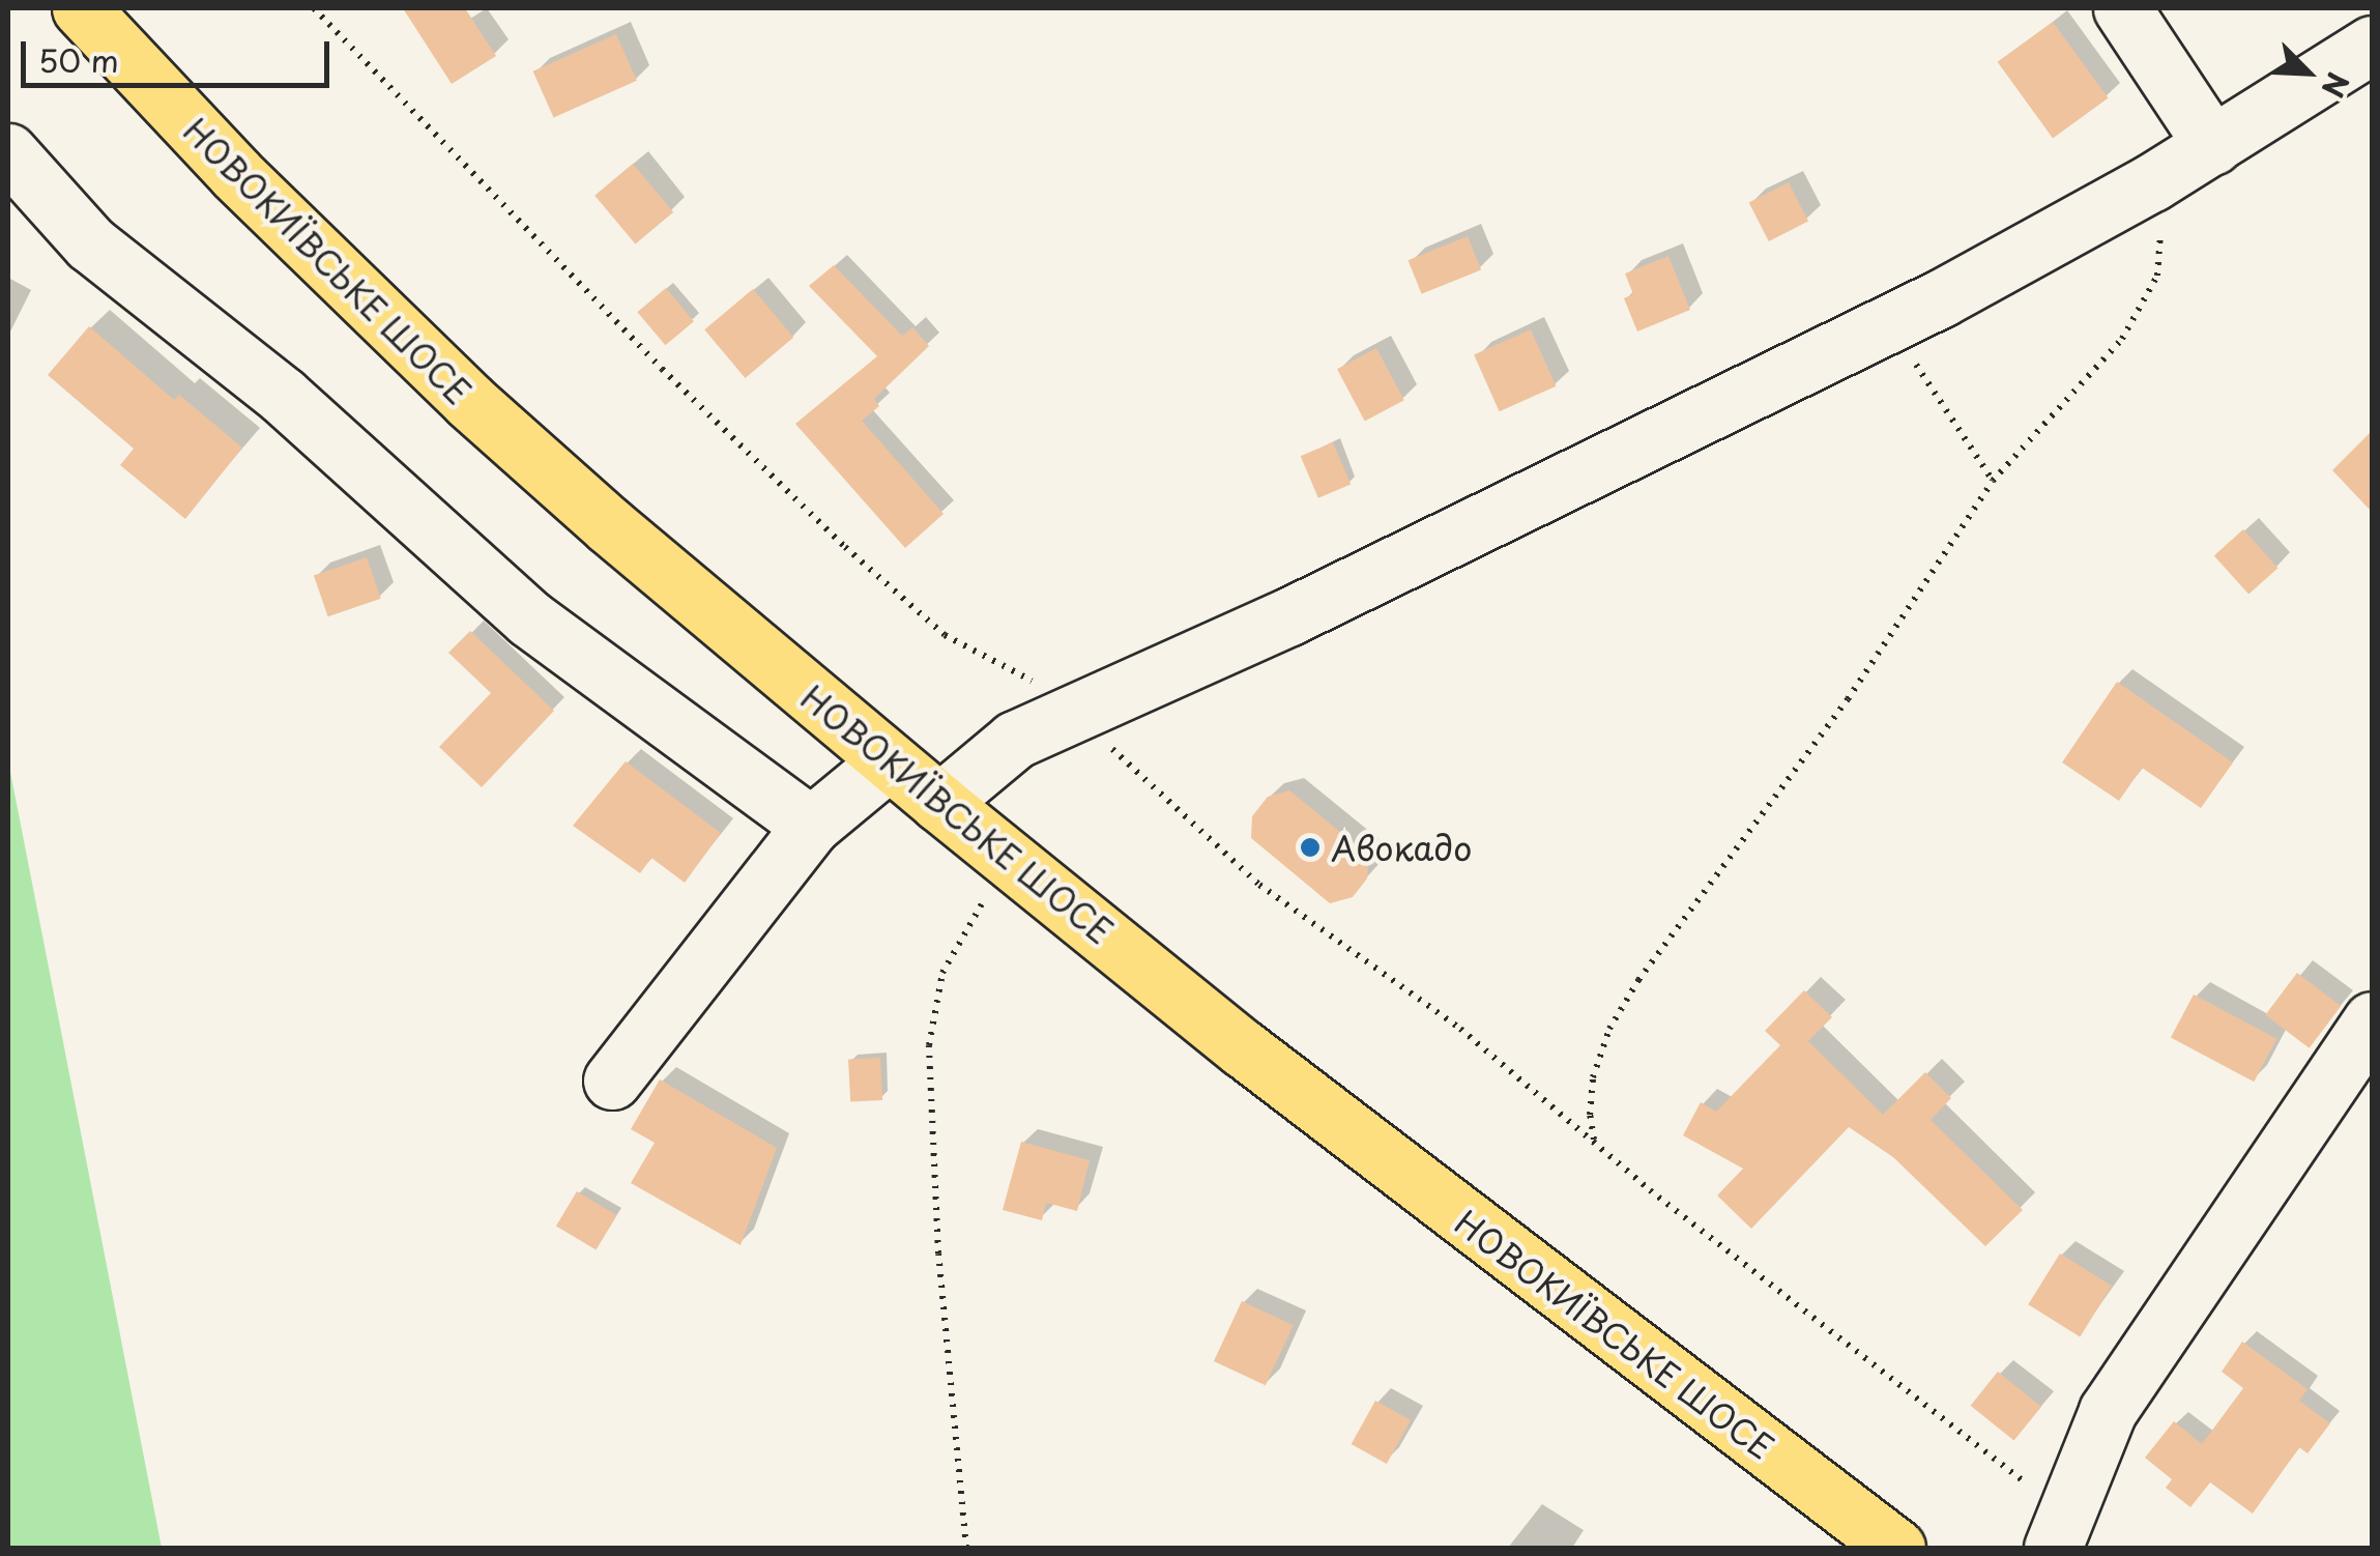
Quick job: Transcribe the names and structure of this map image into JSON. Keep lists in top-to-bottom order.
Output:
{
  "streets": {
    "main road": ["НОВОКИЇВСЬКЕ ШОСЕ"]
  },
  "places": ["Авокадо"],
  "scale_bar": "50 m",
  "north": "bottom right"
}
